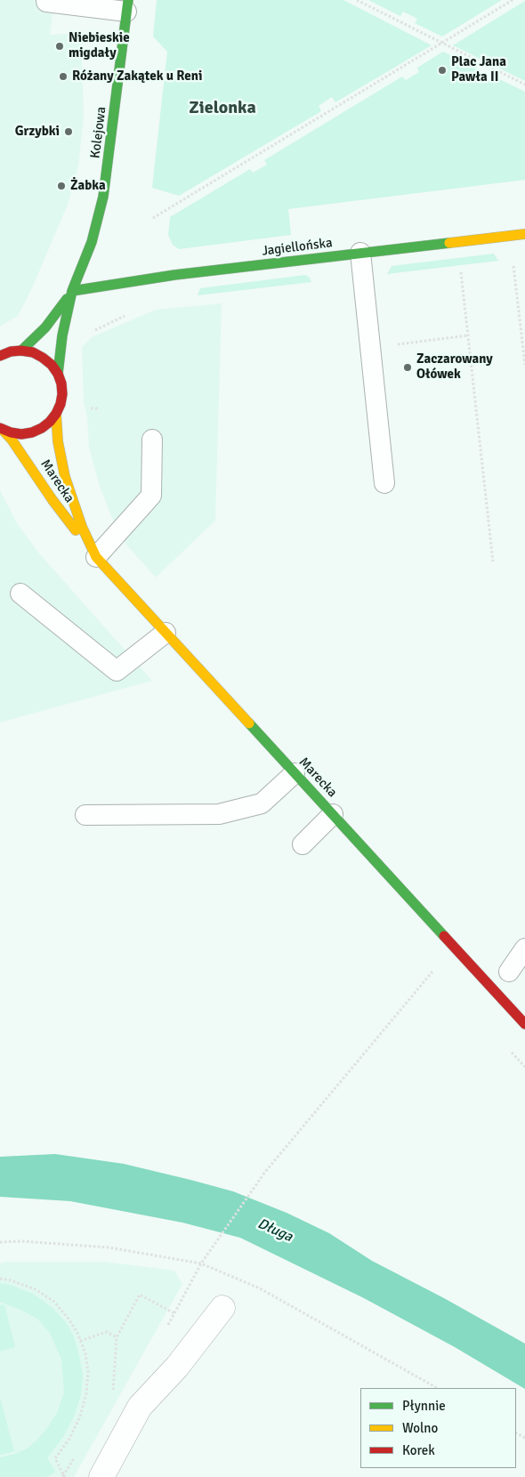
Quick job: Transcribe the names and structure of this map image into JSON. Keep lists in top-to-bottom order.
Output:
{
  "streets": {
    "street": ["Kolejowa", "Jagiellońska", "Marecka"]
  },
  "crossings": [
    ["Kolejowa", "Jagiellońska"]
  ],
  "districts": ["Zielonka"],
  "water": ["Długa"],
  "places": [
    "Niebieskie migdały",
    "Plac Jana Pawła II",
    "Różany Zakątek u Reni",
    "Grzybki",
    "Żabka",
    "Zaczarowany Ołówek"
  ],
  "legend": ["Płynnie", "Wolno", "Korek"]
}
